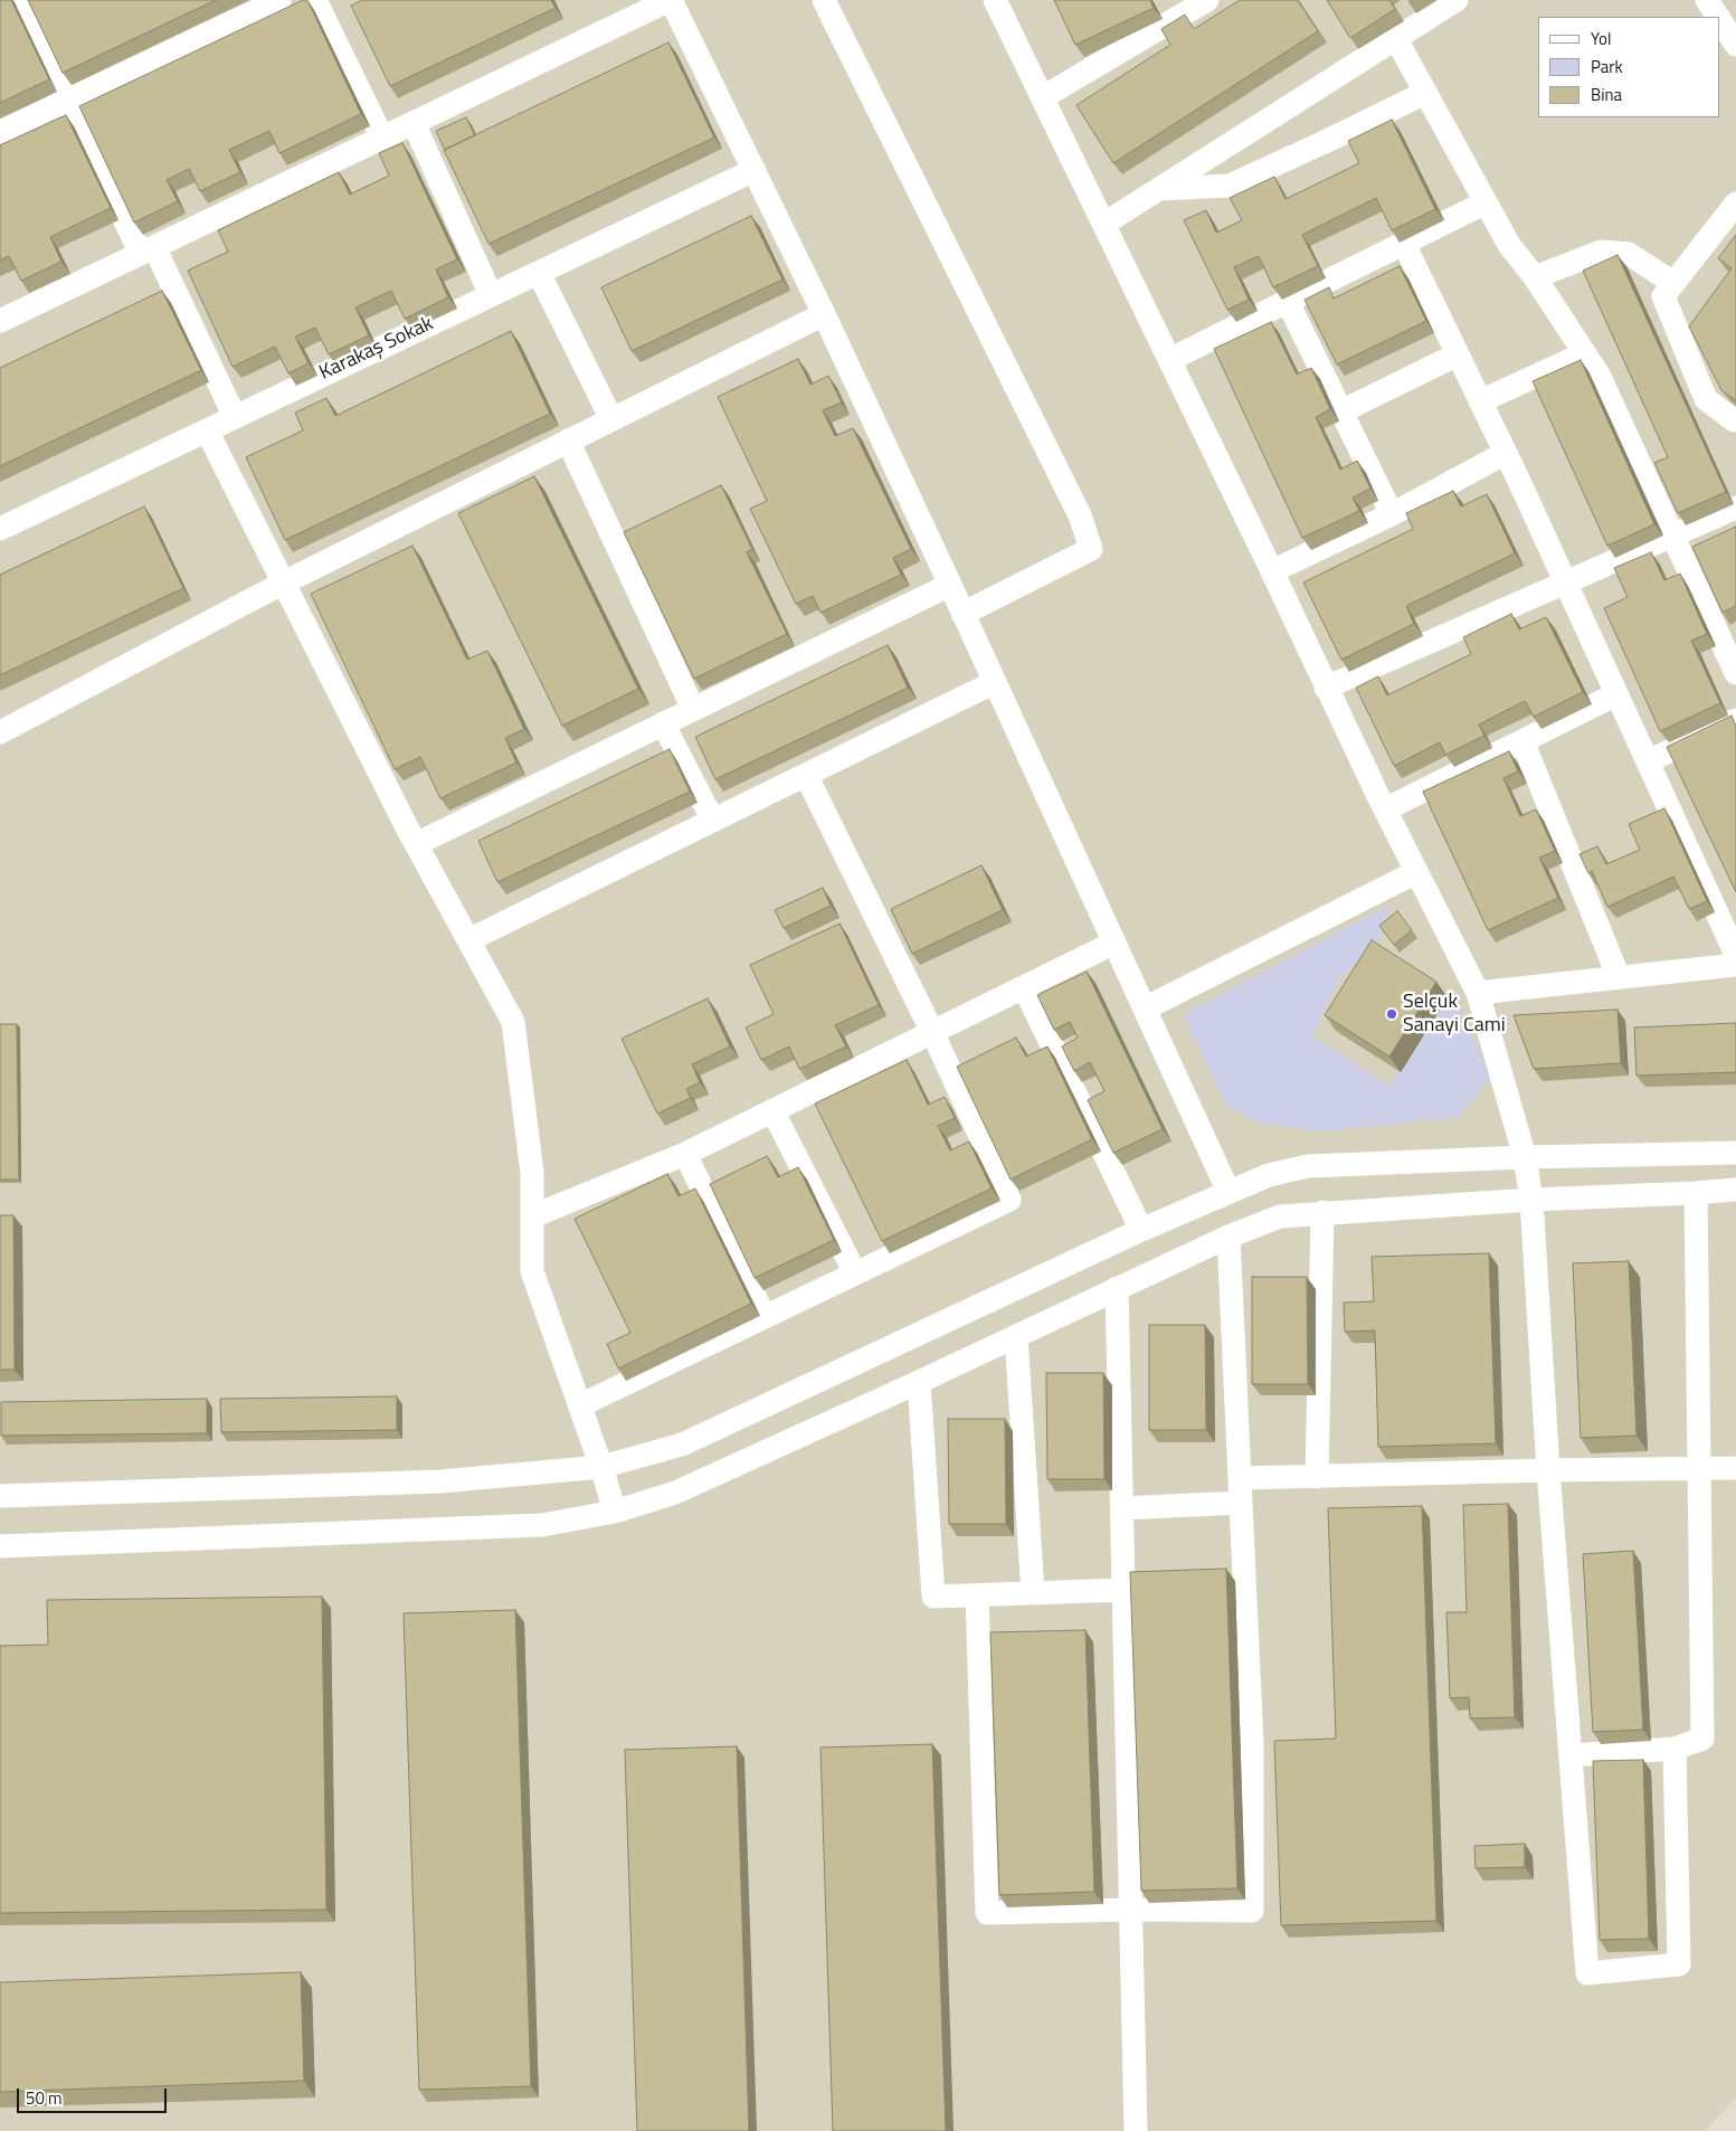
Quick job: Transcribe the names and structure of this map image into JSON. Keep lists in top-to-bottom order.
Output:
{
  "streets": {
    "street": ["Karakaş Sokak"]
  },
  "places": ["Selçuk Sanayi Cami"],
  "legend": ["Yol", "Park", "Bina"],
  "scale_bar": "50 m"
}
